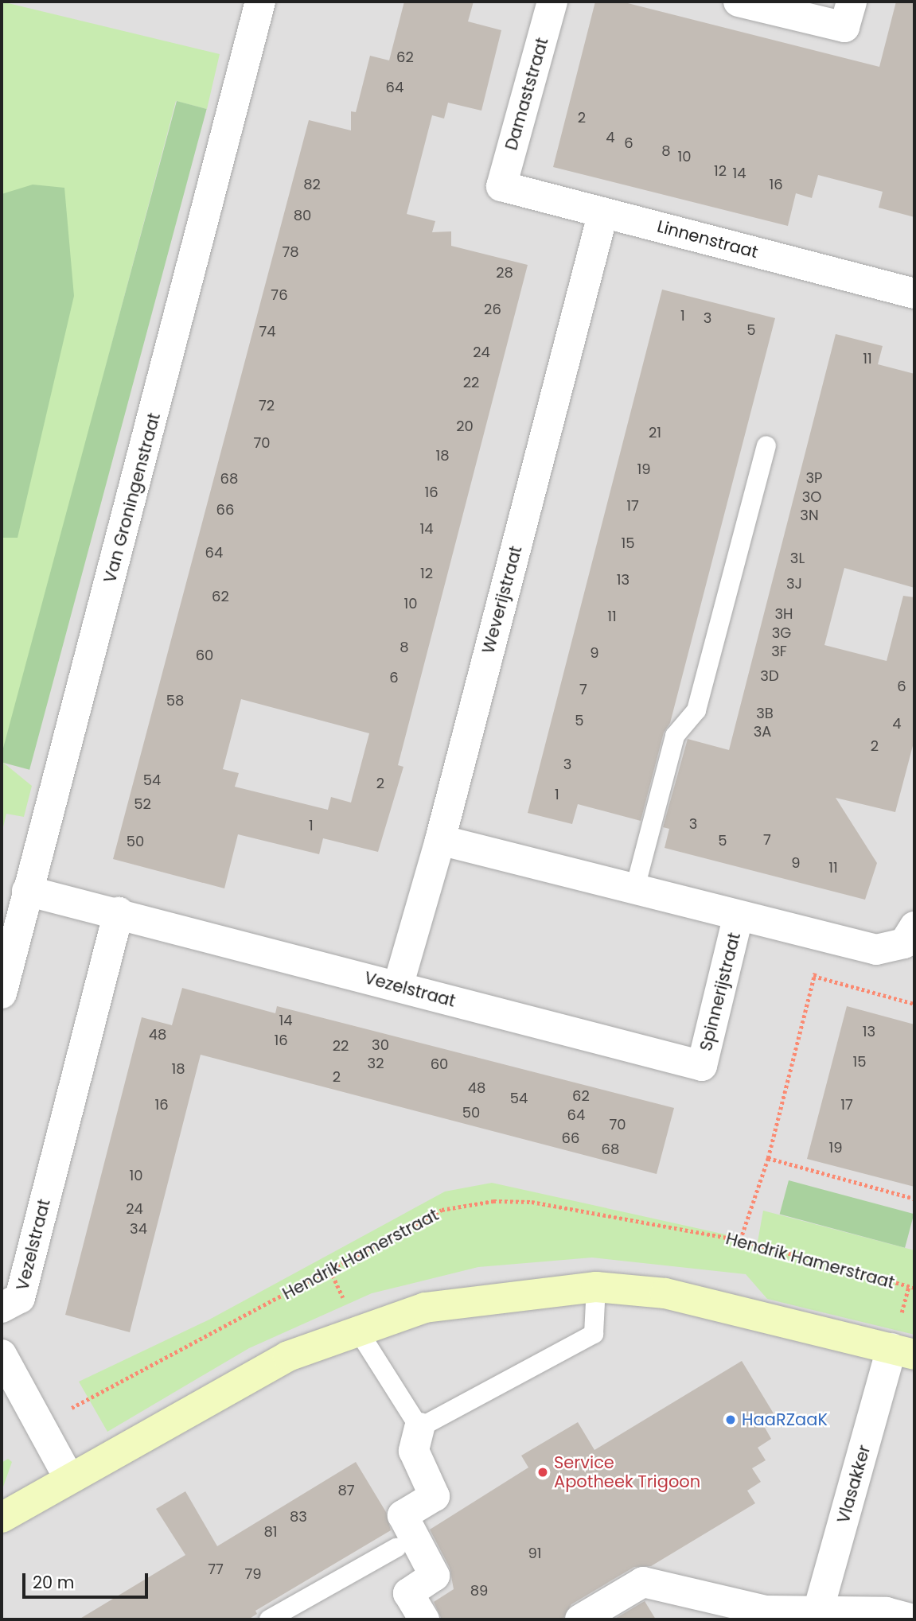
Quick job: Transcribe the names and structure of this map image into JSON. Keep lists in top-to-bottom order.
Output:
{
  "streets": {
    "street": [
      "Damaststraat",
      "Linnenstraat",
      "Van Groningenstraat",
      "Weverijstraat",
      "Vezelstraat",
      "Spinnerijstraat",
      "Vlasakker"
    ],
    "path": ["Hendrik Hamerstraat"]
  },
  "crossings": [
    ["Damaststraat", "Linnenstraat"],
    ["Linnenstraat", "Weverijstraat"],
    ["Van Groningenstraat", "Vezelstraat"],
    ["Weverijstraat", "Vezelstraat"],
    ["Vezelstraat", "Spinnerijstraat"]
  ],
  "places": ["HaaRZaaK", "Service Apotheek Trigoon"],
  "house_numbers": [
    "62",
    "64",
    "2",
    "4",
    "6",
    "8",
    "10",
    "12",
    "14",
    "82",
    "16",
    "80",
    "78",
    "28",
    "76",
    "26",
    "1",
    "3",
    "5",
    "74",
    "24",
    "11",
    "22",
    "72",
    "20",
    "21",
    "70",
    "18",
    "19",
    "3P",
    "68",
    "16",
    "3O",
    "17",
    "66",
    "3N",
    "14",
    "15",
    "64",
    "3L",
    "12",
    "13",
    "3J",
    "62",
    "10",
    "3H",
    "11",
    "3G",
    "8",
    "3F",
    "9",
    "60",
    "3D",
    "6",
    "6",
    "7",
    "58",
    "3B",
    "5",
    "4",
    "3A",
    "2",
    "3",
    "54",
    "2",
    "1",
    "52",
    "3",
    "1",
    "7",
    "5",
    "50",
    "9",
    "11",
    "14",
    "13",
    "48",
    "16",
    "30",
    "22",
    "15",
    "32",
    "60",
    "18",
    "2",
    "48",
    "62",
    "54",
    "16",
    "17",
    "50",
    "64",
    "70",
    "66",
    "19",
    "68",
    "10",
    "24",
    "34",
    "87",
    "83",
    "81",
    "91",
    "77",
    "79",
    "89"
  ],
  "scale_bar": "20 m"
}
